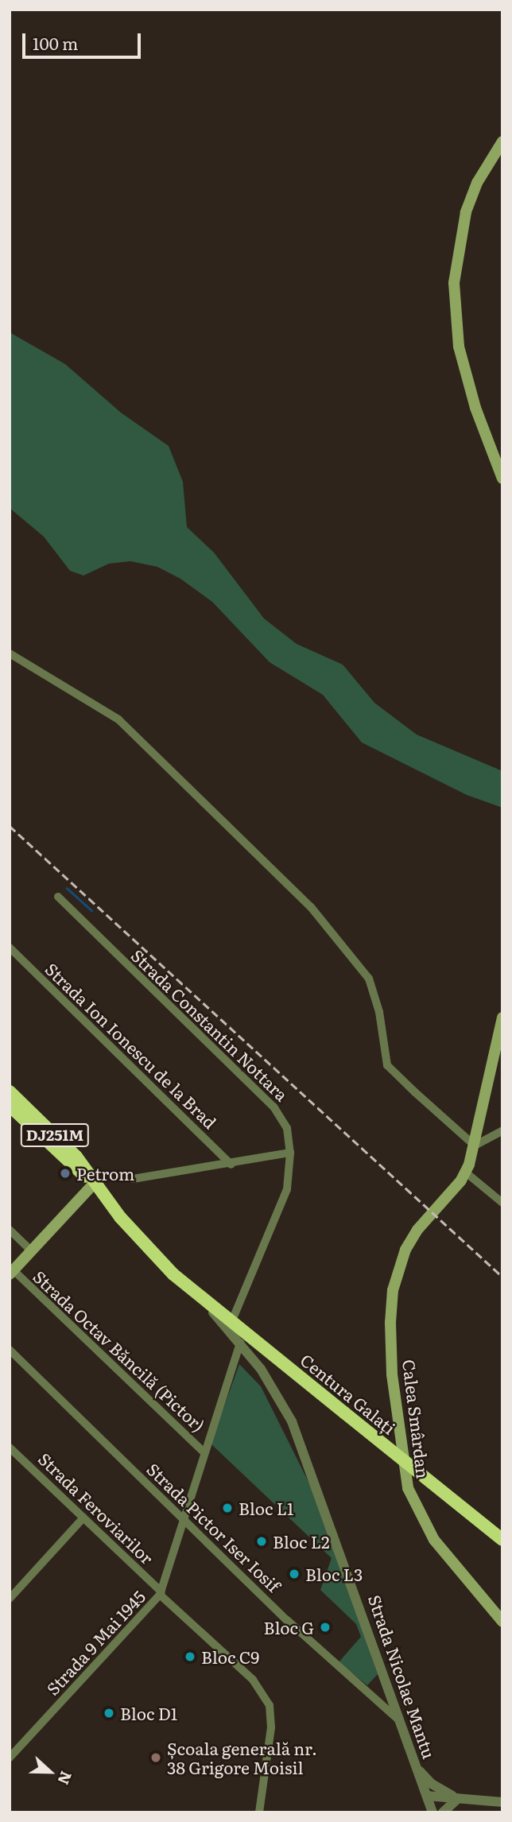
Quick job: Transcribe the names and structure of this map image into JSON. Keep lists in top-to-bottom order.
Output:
{
  "streets": {
    "highway": ["DJ251M", "Centura Galați"],
    "main road": ["Calea Smârdan"],
    "street": [
      "Strada Constantin Nottara",
      "Strada Ion Ionescu de la Brad",
      "Strada Octav Băncilă (Pictor)",
      "Strada Feroviarilor",
      "Strada Pictor Iser Iosif",
      "Strada 9 Mai 1945",
      "Strada Nicolae Mantu"
    ]
  },
  "crossings": [
    ["Strada Constantin Nottara", "Centura Galați"],
    ["DJ251M", "Centura Galați"],
    ["DJ251M", "Strada 9 Mai 1945"],
    ["DJ251M", "Strada Nicolae Mantu"],
    ["Strada Octav Băncilă (Pictor)", "Strada 9 Mai 1945"],
    ["Strada Feroviarilor", "Strada 9 Mai 1945"],
    ["Strada Pictor Iser Iosif", "Strada 9 Mai 1945"],
    ["Strada Pictor Iser Iosif", "Strada Nicolae Mantu"],
    ["Strada 9 Mai 1945", "Strada Nicolae Mantu"]
  ],
  "places": [
    "Petrom",
    "Bloc L1",
    "Bloc L2",
    "Bloc L3",
    "Bloc G",
    "Bloc C9",
    "Bloc D1",
    "Școala generală nr. 38 Grigore Moisil"
  ],
  "scale_bar": "100 m",
  "north": "right"
}
